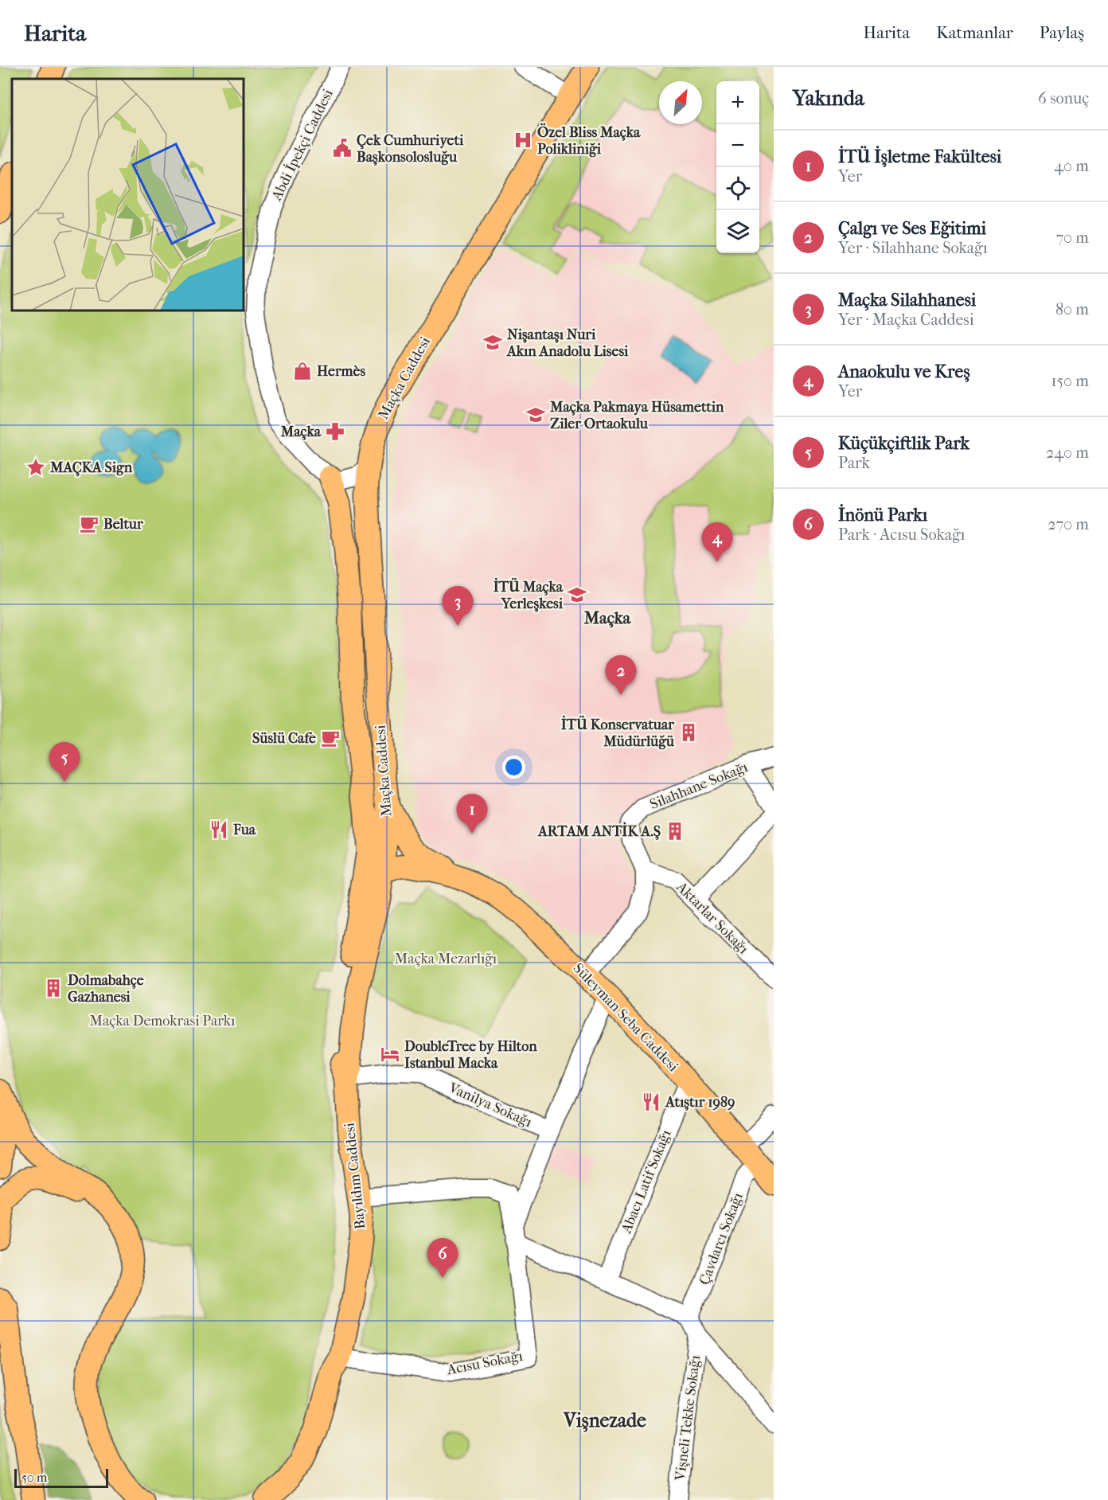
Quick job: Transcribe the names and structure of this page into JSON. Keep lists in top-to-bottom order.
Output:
{
  "streets": {
    "main road": ["Maçka Caddesi", "Süleyman Seba Caddesi", "Bayıldım Caddesi"],
    "street": [
      "Abdi İpekçi Caddesi",
      "Silahhane Sokağı",
      "Aktarlar Sokağı",
      "Vanilya Sokağı",
      "Abacı Latif Sokağı",
      "Çavdarcı Sokağı",
      "Acısu Sokağı",
      "Vişneli Tekke Sokağı"
    ]
  },
  "crossings": [
    ["Abdi İpekçi Caddesi", "Maçka Caddesi"],
    ["Maçka Caddesi", "Süleyman Seba Caddesi"],
    ["Maçka Caddesi", "Bayıldım Caddesi"],
    ["Silahhane Sokağı", "Aktarlar Sokağı"],
    ["Süleyman Seba Caddesi", "Bayıldım Caddesi"],
    ["Süleyman Seba Caddesi", "Abacı Latif Sokağı"],
    ["Süleyman Seba Caddesi", "Çavdarcı Sokağı"],
    ["Süleyman Seba Caddesi", "Acısu Sokağı"],
    ["Vanilya Sokağı", "Bayıldım Caddesi"],
    ["Vanilya Sokağı", "Acısu Sokağı"],
    ["Bayıldım Caddesi", "Acısu Sokağı"]
  ],
  "districts": ["Maçka", "Vişnezade"],
  "parks": ["Maçka Mezarlığı", "Maçka Demokrasi Parkı"],
  "places": {
    "hospital": ["Özel Bliss Maçka Polikliniği"],
    "public building": ["Çek Cumhuriyeti Başkonsolosluğu"],
    "school or university": ["Nişantaşı Nuri Akın Anadolu Lisesi", "Maçka Pakmaya Hüsamettin Ziler Ortaokulu", "İTÜ Maçka Yerleşkesi"],
    "shop": ["Hermès"],
    "pharmacy": ["Maçka"],
    "place": ["MAÇKA Sign"],
    "cafe": ["Beltur", "Süslü Cafe"],
    "building": ["İTÜ Konservatuar Müdürlüğü", "ARTAM ANTİK A.Ş", "Dolmabahçe Gazhanesi"],
    "restaurant": ["Fua", "Atıştır 1989"],
    "hotel": ["DoubleTree by Hilton Istanbul Macka"]
  },
  "scale_bar": "50 m",
  "north": "top right",
  "page": {
    "header": "Harita",
    "nav": ["Harita", "Katmanlar", "Paylaş"],
    "heading": ["Yakında", "6 sonuç"],
    "map_buttons": ["+", "−"],
    "list": [
      {
        "mark": "1",
        "name": "İTÜ İşletme Fakültesi",
        "note": "Yer",
        "value": "40 m"
      },
      {
        "mark": "2",
        "name": "Çalgı ve Ses Eğitimi",
        "note": "Yer · Silahhane Sokağı",
        "value": "70 m"
      },
      {
        "mark": "3",
        "name": "Maçka Silahhanesi",
        "note": "Yer · Maçka Caddesi",
        "value": "80 m"
      },
      {
        "mark": "4",
        "name": "Anaokulu ve Kreş",
        "note": "Yer",
        "value": "150 m"
      },
      {
        "mark": "5",
        "name": "Küçükçiftlik Park",
        "note": "Park",
        "value": "240 m"
      },
      {
        "mark": "6",
        "name": "İnönü Parkı",
        "note": "Park · Acısu Sokağı",
        "value": "270 m"
      }
    ],
    "pins": [
      "4",
      "3",
      "2",
      "5",
      "1",
      "6"
    ],
    "scale": "50 m"
  }
}
